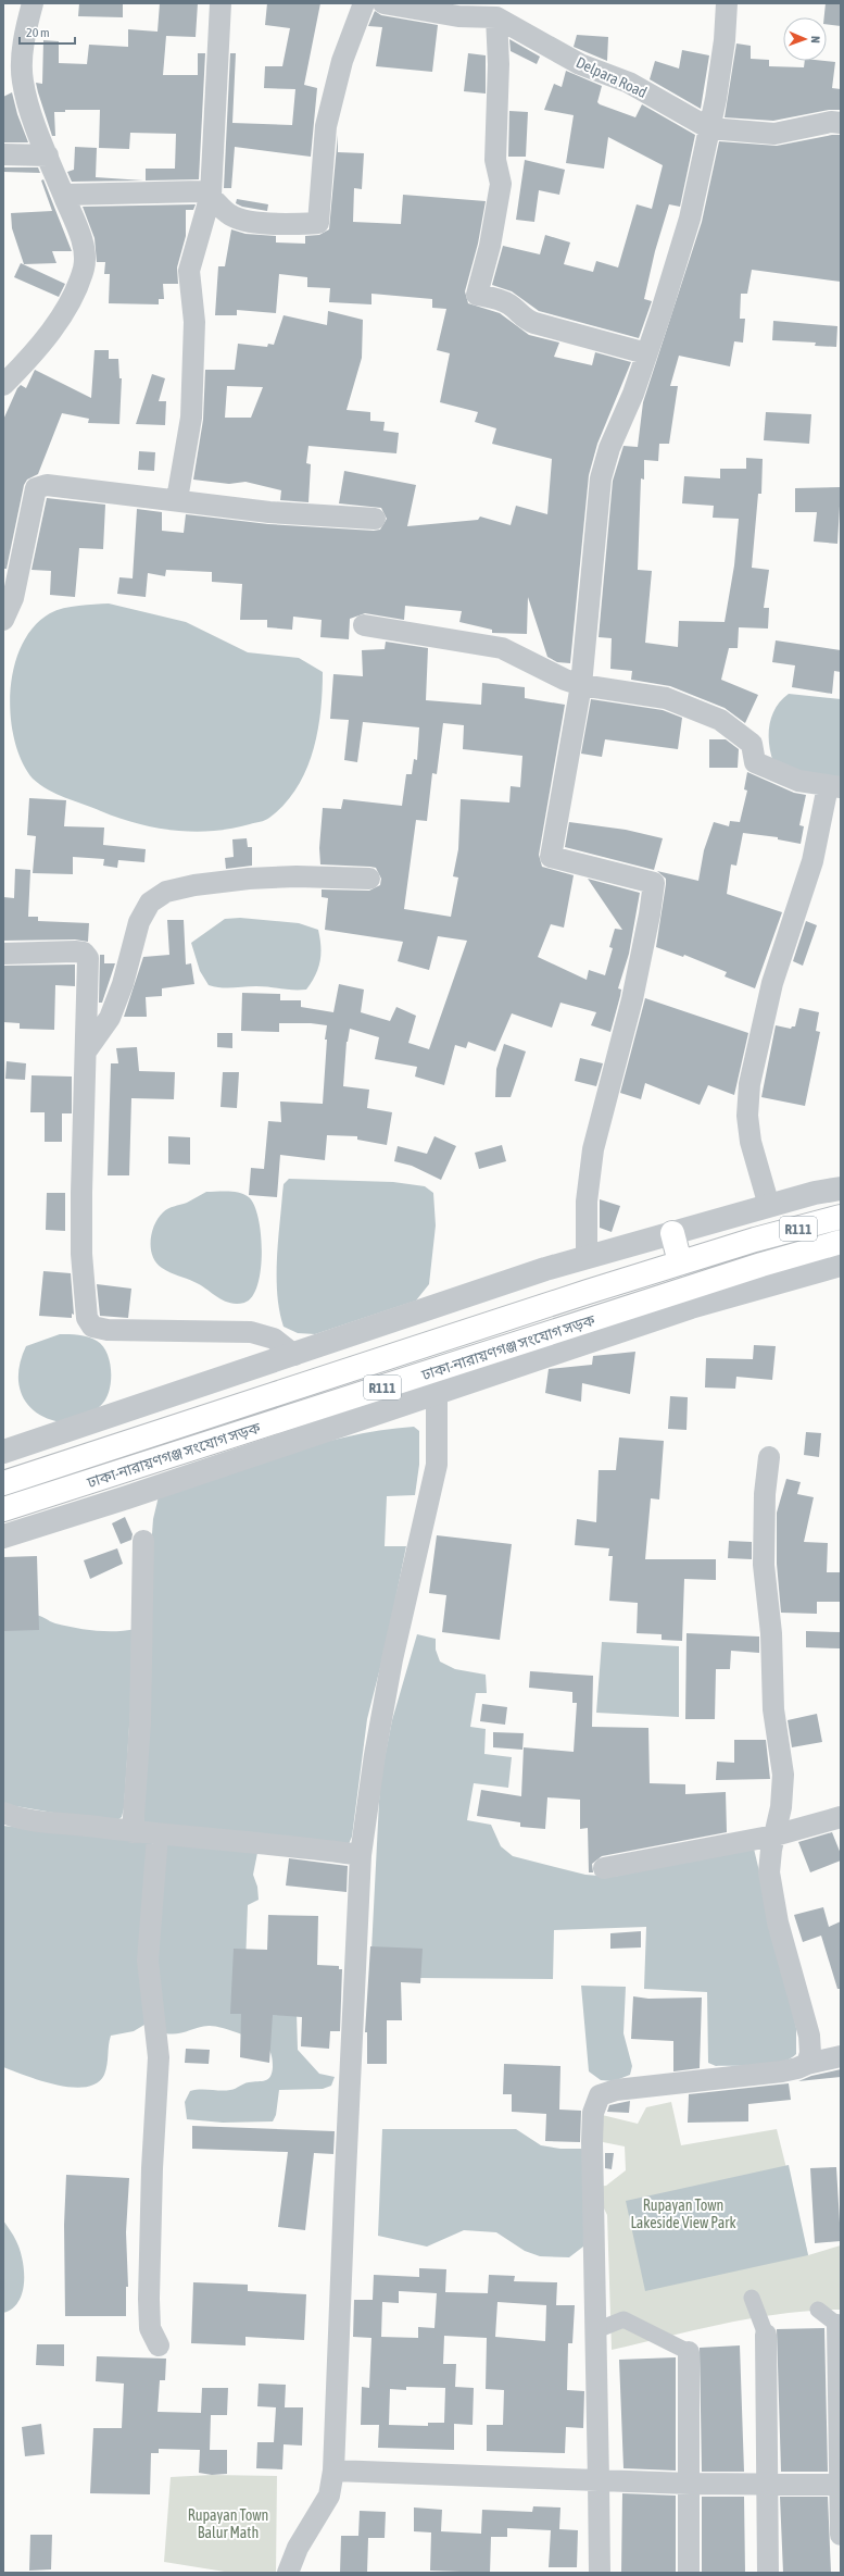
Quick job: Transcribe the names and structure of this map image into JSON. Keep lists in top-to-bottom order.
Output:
{
  "streets": {
    "main road": ["R111", "ঢাকা-নারায়ণগঞ্জ সংযোগ সড়ক"],
    "street": ["Delpara Road"]
  },
  "parks": ["Rupayan Town Lakeside View Park", "Rupayan Town Balur Math"],
  "scale_bar": "20 m",
  "north": "right"
}
